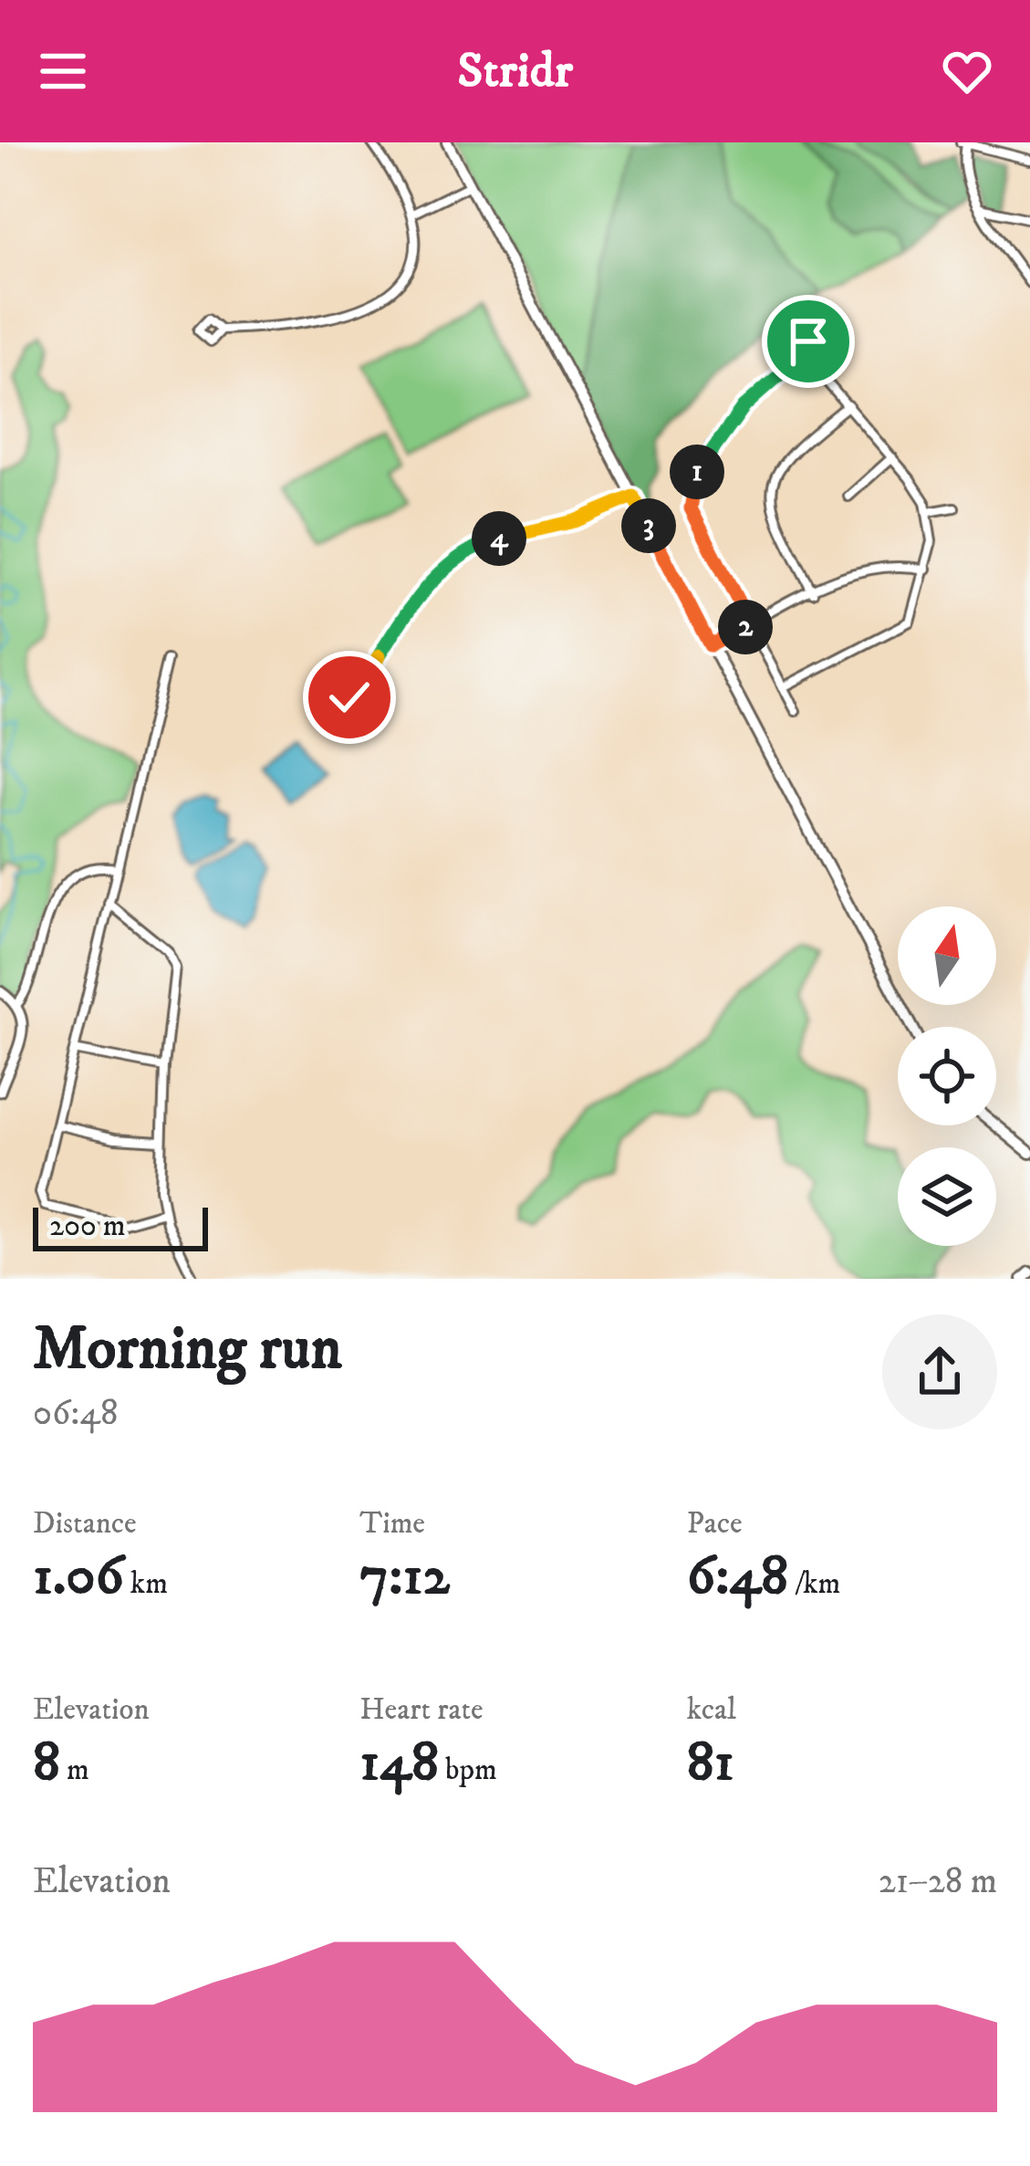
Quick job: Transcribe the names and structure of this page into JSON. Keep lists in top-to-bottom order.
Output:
{
  "scale_bar": "200 m",
  "north": "top",
  "page": {
    "header": "Stridr",
    "pins": [
      "1",
      "3",
      "4",
      "2"
    ],
    "scale": "200 m",
    "heading": ["Morning run", "06:48"],
    "stats": [
      ["Distance", "1.06 km"],
      ["Time", "7:12"],
      ["Pace", "6:48 /km"],
      ["Elevation", "8 m"],
      ["Heart rate", "148 bpm"],
      ["kcal", "81"]
    ],
    "chart": ["Elevation", "21–28 m"]
  }
}
